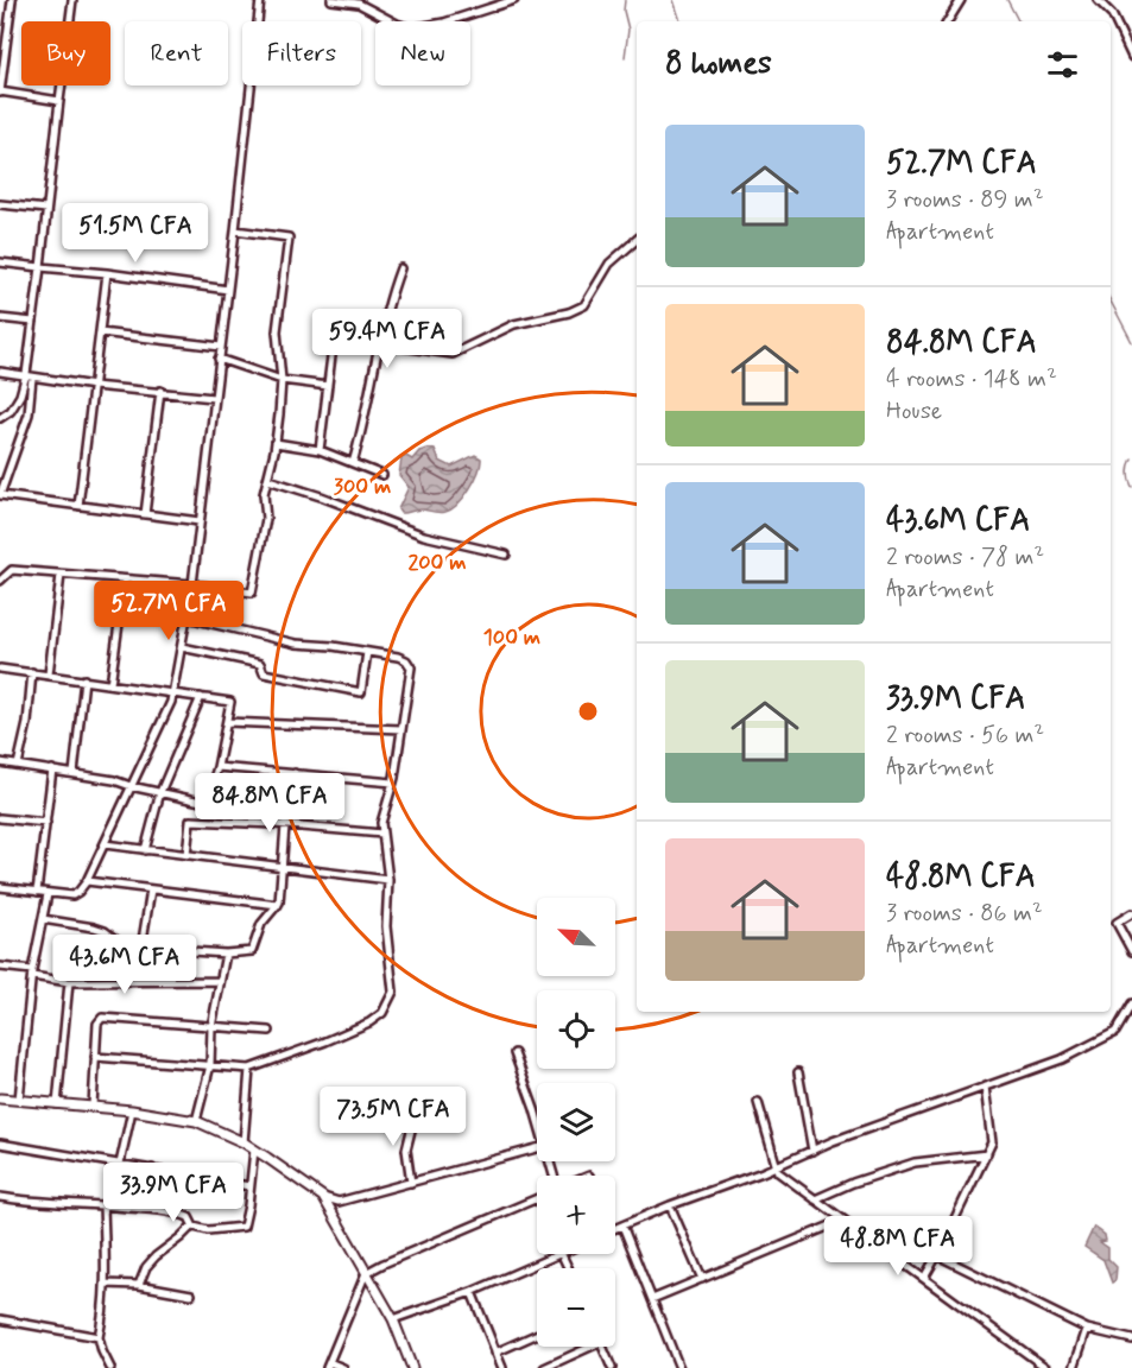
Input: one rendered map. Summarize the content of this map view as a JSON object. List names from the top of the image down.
{
  "north": "top left",
  "page": {
    "chip": [
      "Buy",
      "Rent",
      "Filters",
      "New"
    ],
    "heading": "8 homes",
    "list": [
      {
        "name": "52.7M CFA",
        "note": "3 rooms · 89 m² · Apartment"
      },
      {
        "name": "84.8M CFA",
        "note": "4 rooms · 148 m² · House"
      },
      {
        "name": "43.6M CFA",
        "note": "2 rooms · 78 m² · Apartment"
      },
      {
        "name": "33.9M CFA",
        "note": "2 rooms · 56 m² · Apartment"
      },
      {
        "name": "48.8M CFA",
        "note": "3 rooms · 86 m² · Apartment"
      }
    ],
    "price": [
      "51.5M CFA",
      "59.4M CFA",
      "52.7M CFA",
      "84.8M CFA",
      "43.6M CFA",
      "73.5M CFA",
      "33.9M CFA",
      "48.8M CFA"
    ],
    "map_buttons": ["+", "−"]
  },
  "rings": ["300 m", "200 m", "100 m"]
}
